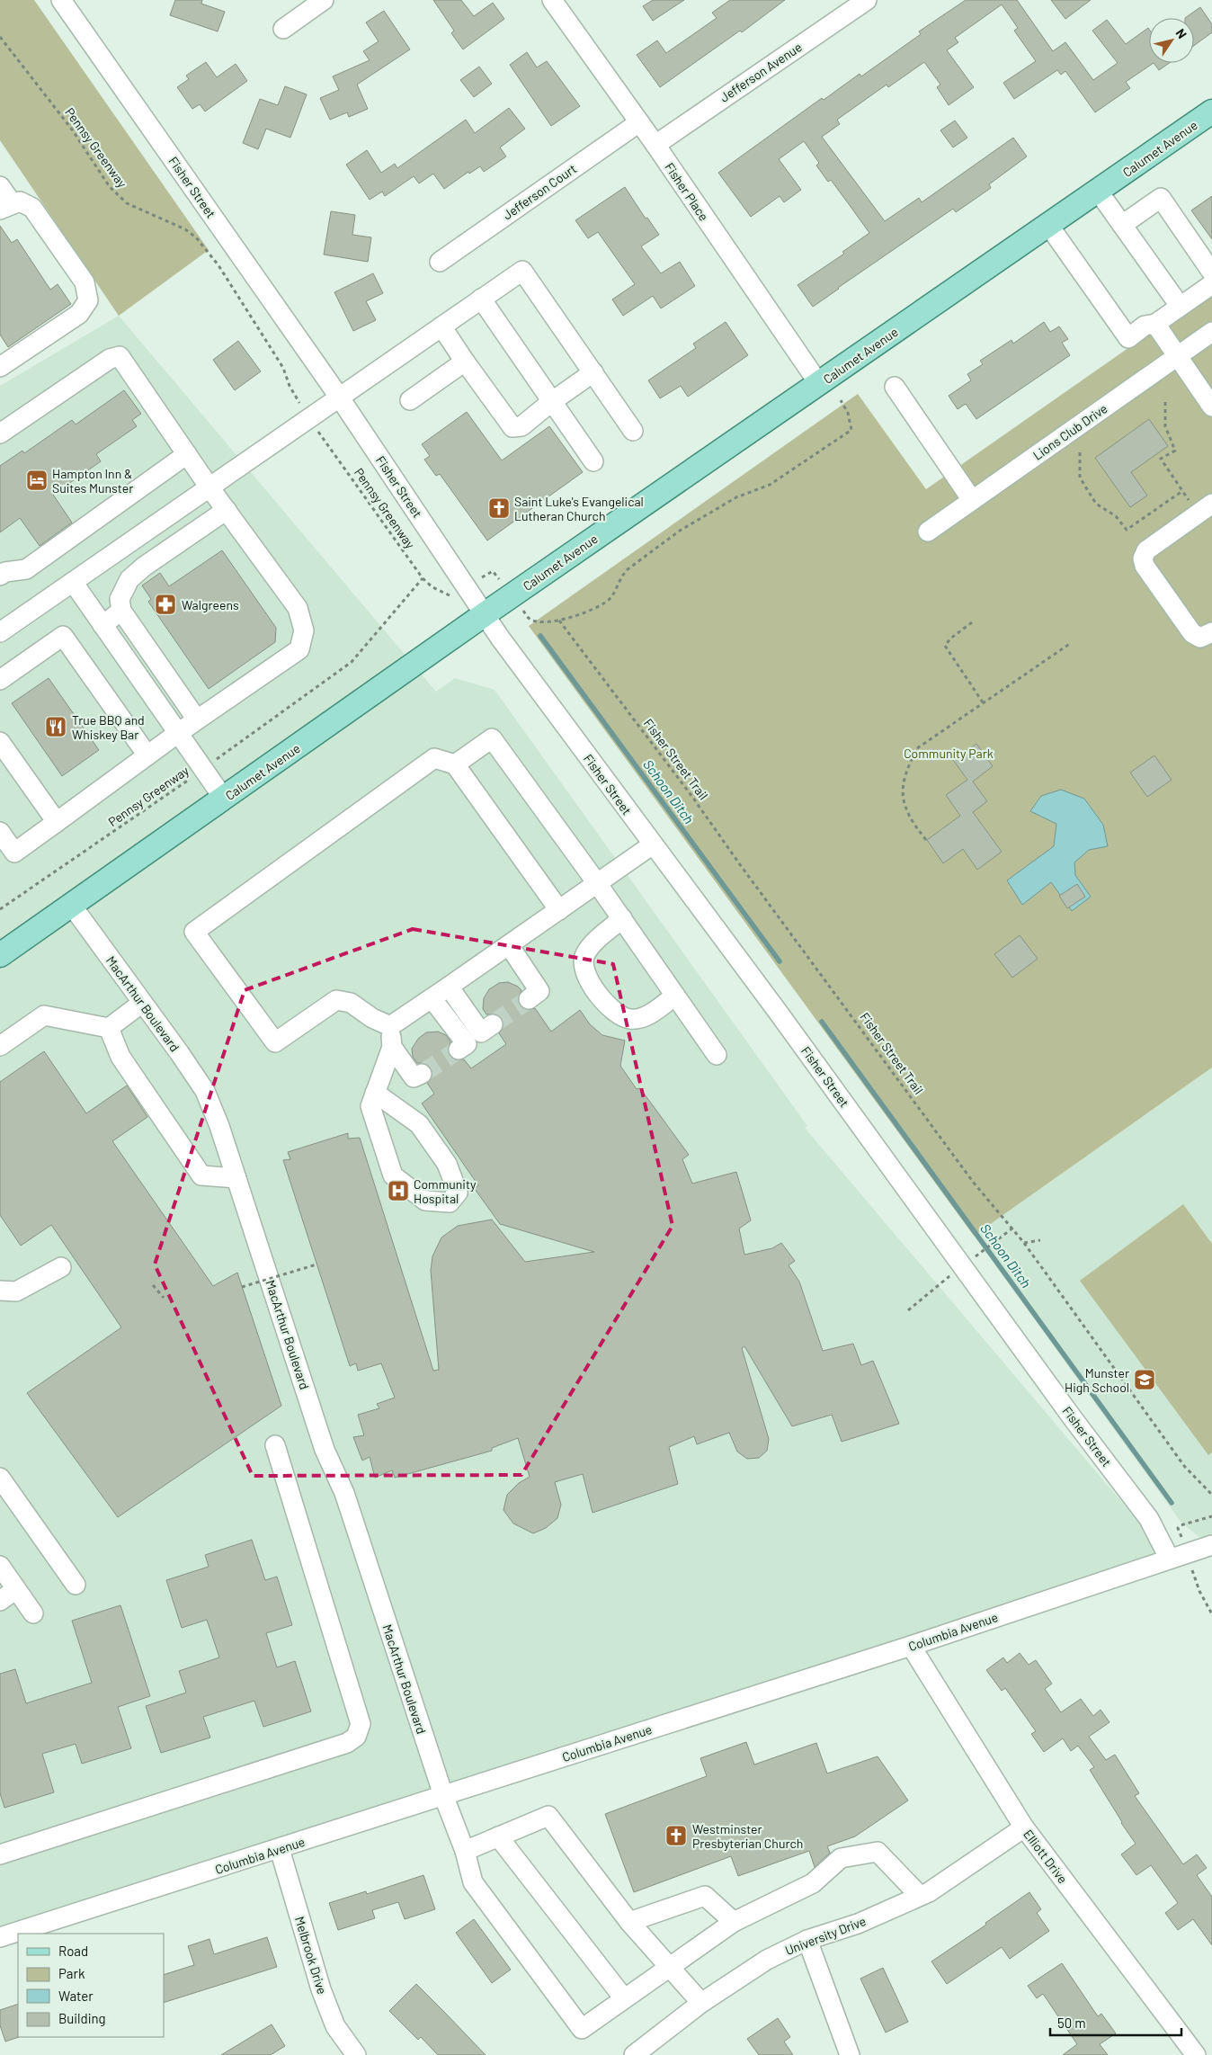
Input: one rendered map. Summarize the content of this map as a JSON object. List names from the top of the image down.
{
  "streets": {
    "main road": ["Calumet Avenue"],
    "street": [
      "Jefferson Avenue",
      "Fisher Street",
      "Jefferson Court",
      "Fisher Place",
      "Lions Club Drive",
      "MacArthur Boulevard",
      "Columbia Avenue",
      "Elliott Drive",
      "University Drive",
      "Melbrook Drive"
    ],
    "path": ["Pennsy Greenway", "Fisher Street Trail"]
  },
  "crossings": [
    ["Jefferson Avenue", "Fisher Place"],
    ["Calumet Avenue", "Fisher Street"],
    ["Calumet Avenue", "Fisher Place"],
    ["Calumet Avenue", "MacArthur Boulevard"],
    ["Fisher Street", "Columbia Avenue"],
    ["Jefferson Court", "Fisher Place"],
    ["MacArthur Boulevard", "Columbia Avenue"],
    ["Columbia Avenue", "Elliott Drive"],
    ["Columbia Avenue", "Melbrook Drive"],
    ["Elliott Drive", "University Drive"]
  ],
  "water": ["Schoon Ditch"],
  "parks": ["Community Park"],
  "places": {
    "hotel": ["Hampton Inn & Suites Munster"],
    "church": ["Saint Luke's Evangelical Lutheran Church", "Westminster Presbyterian Church"],
    "pharmacy": ["Walgreens"],
    "restaurant": ["True BBQ and Whiskey Bar"],
    "hospital": ["Community Hospital"],
    "school or university": ["Munster High School"]
  },
  "legend": [
    "Road",
    "Park",
    "Water",
    "Building"
  ],
  "scale_bar": "50 m",
  "north": "top right"
}
